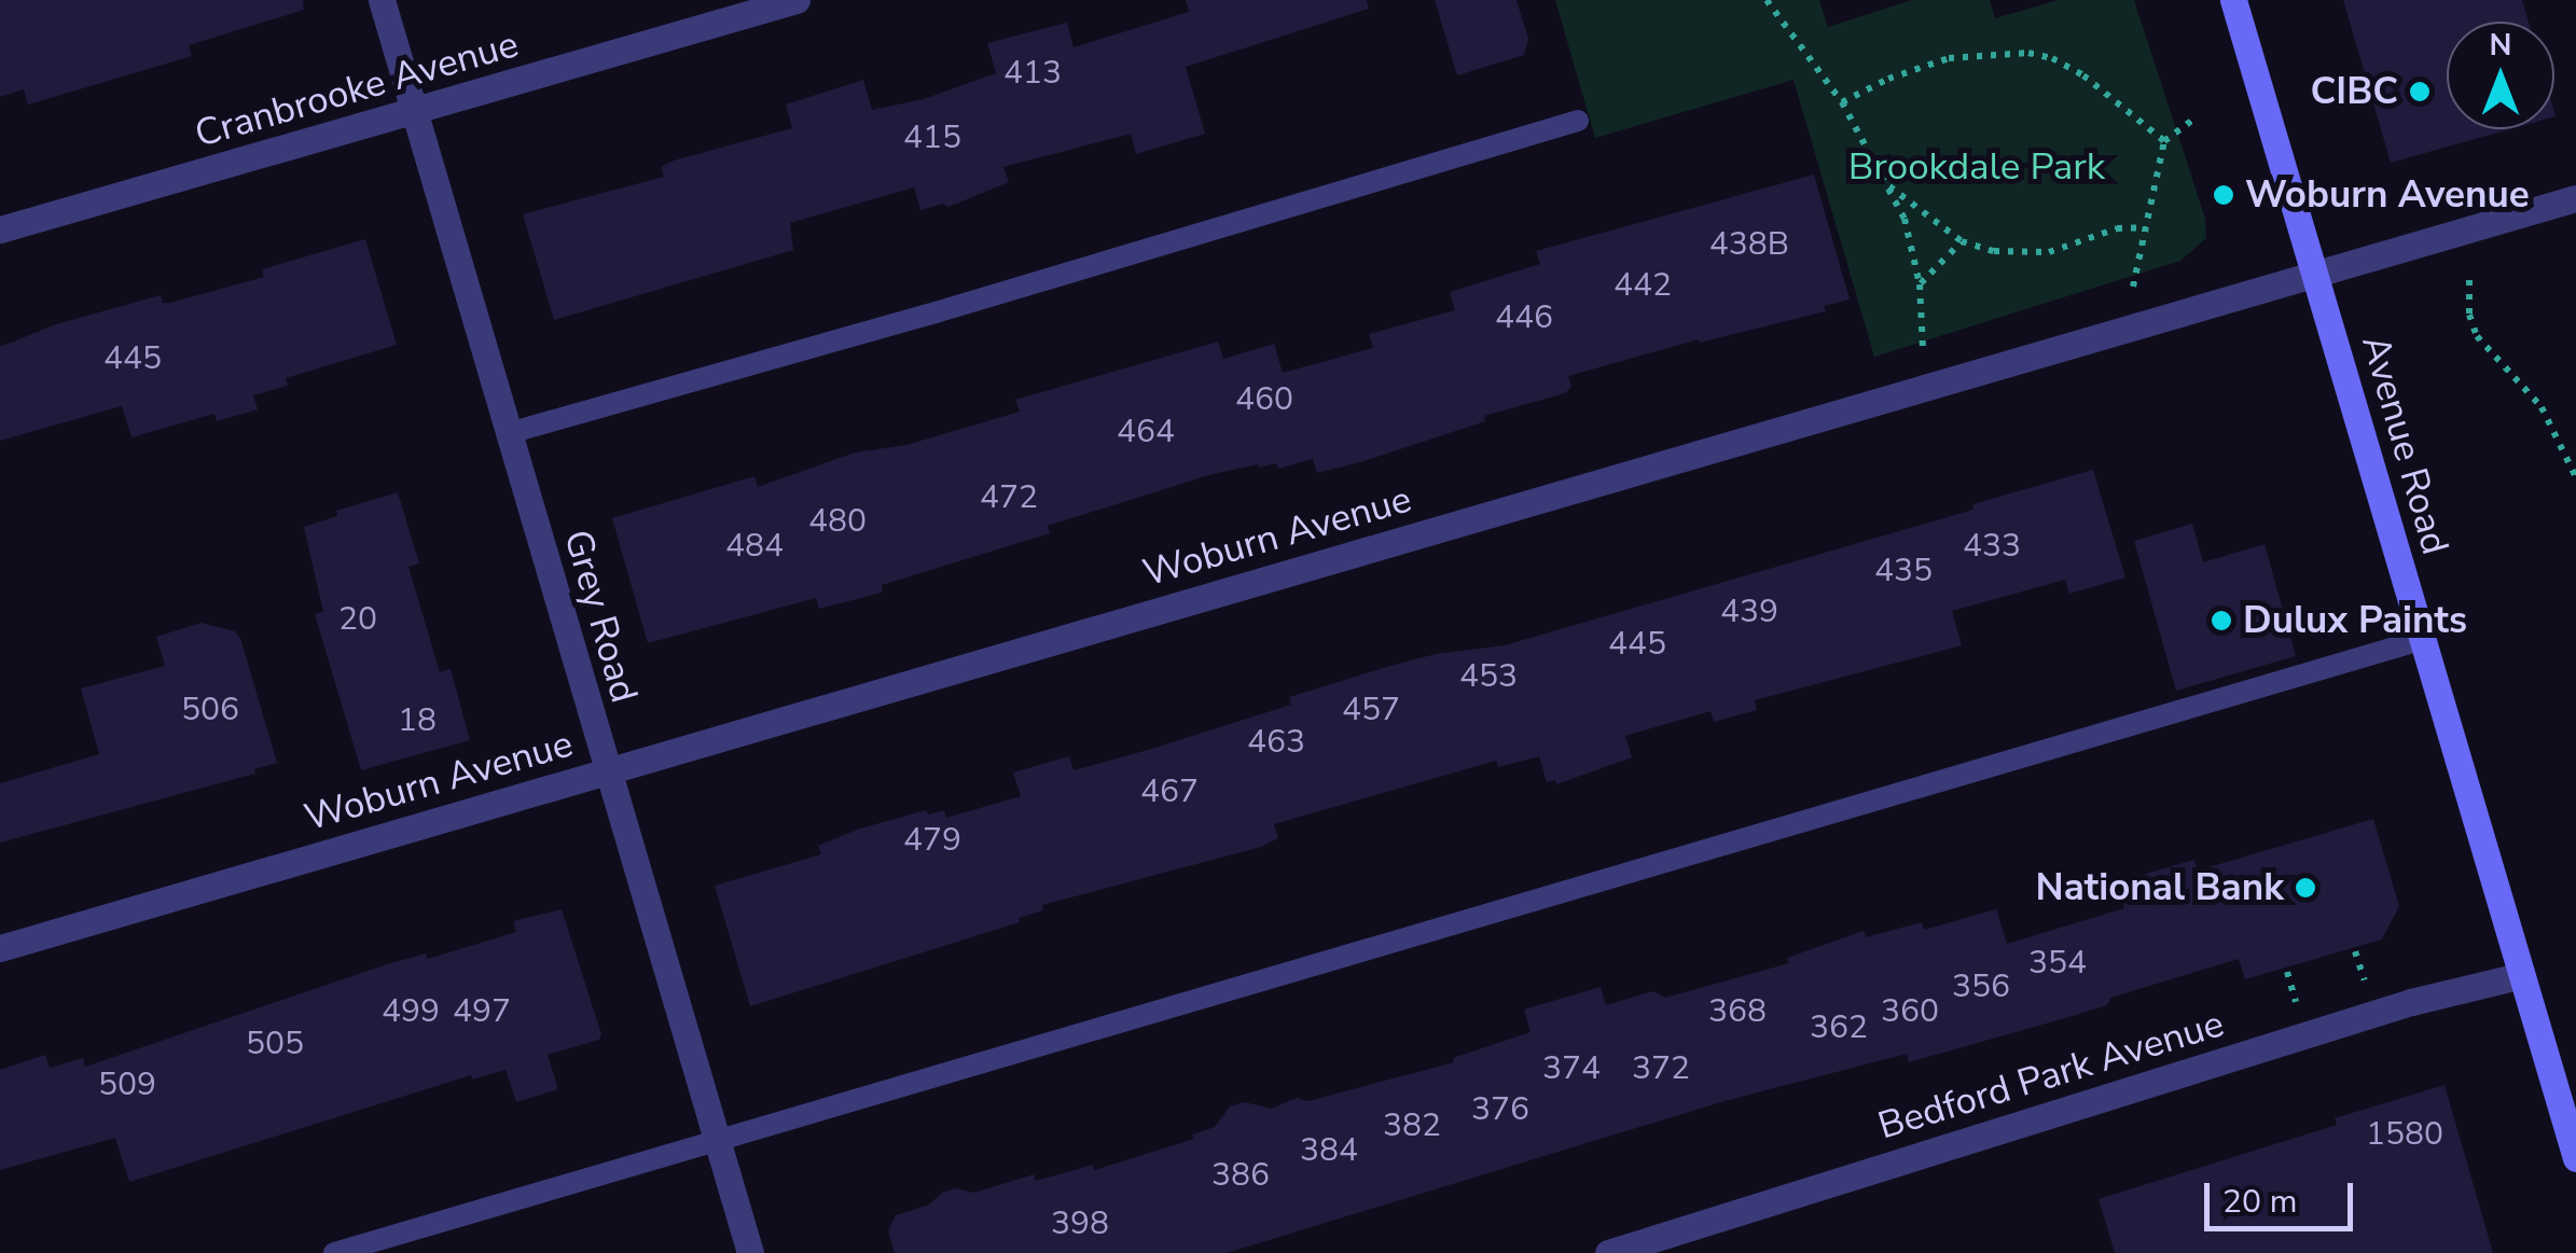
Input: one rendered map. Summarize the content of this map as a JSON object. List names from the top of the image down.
{
  "streets": {
    "main road": ["Avenue Road"],
    "street": [
      "Cranbrooke Avenue",
      "Woburn Avenue",
      "Grey Road",
      "Bedford Park Avenue"
    ]
  },
  "crossings": [
    ["Cranbrooke Avenue", "Grey Road"],
    ["Avenue Road", "Woburn Avenue"],
    ["Avenue Road", "Bedford Park Avenue"],
    ["Woburn Avenue", "Grey Road"]
  ],
  "parks": ["Brookdale Park"],
  "places": [
    "CIBC",
    "Woburn Avenue",
    "Dulux Paints",
    "National Bank"
  ],
  "house_numbers": [
    "413",
    "415",
    "438B",
    "442",
    "446",
    "445",
    "460",
    "464",
    "472",
    "480",
    "484",
    "433",
    "435",
    "439",
    "20",
    "445",
    "453",
    "506",
    "457",
    "18",
    "463",
    "467",
    "479",
    "354",
    "356",
    "499",
    "497",
    "368",
    "360",
    "362",
    "505",
    "374",
    "372",
    "509",
    "376",
    "382",
    "1580",
    "384",
    "386",
    "398"
  ],
  "scale_bar": "20 m",
  "north": "top"
}
